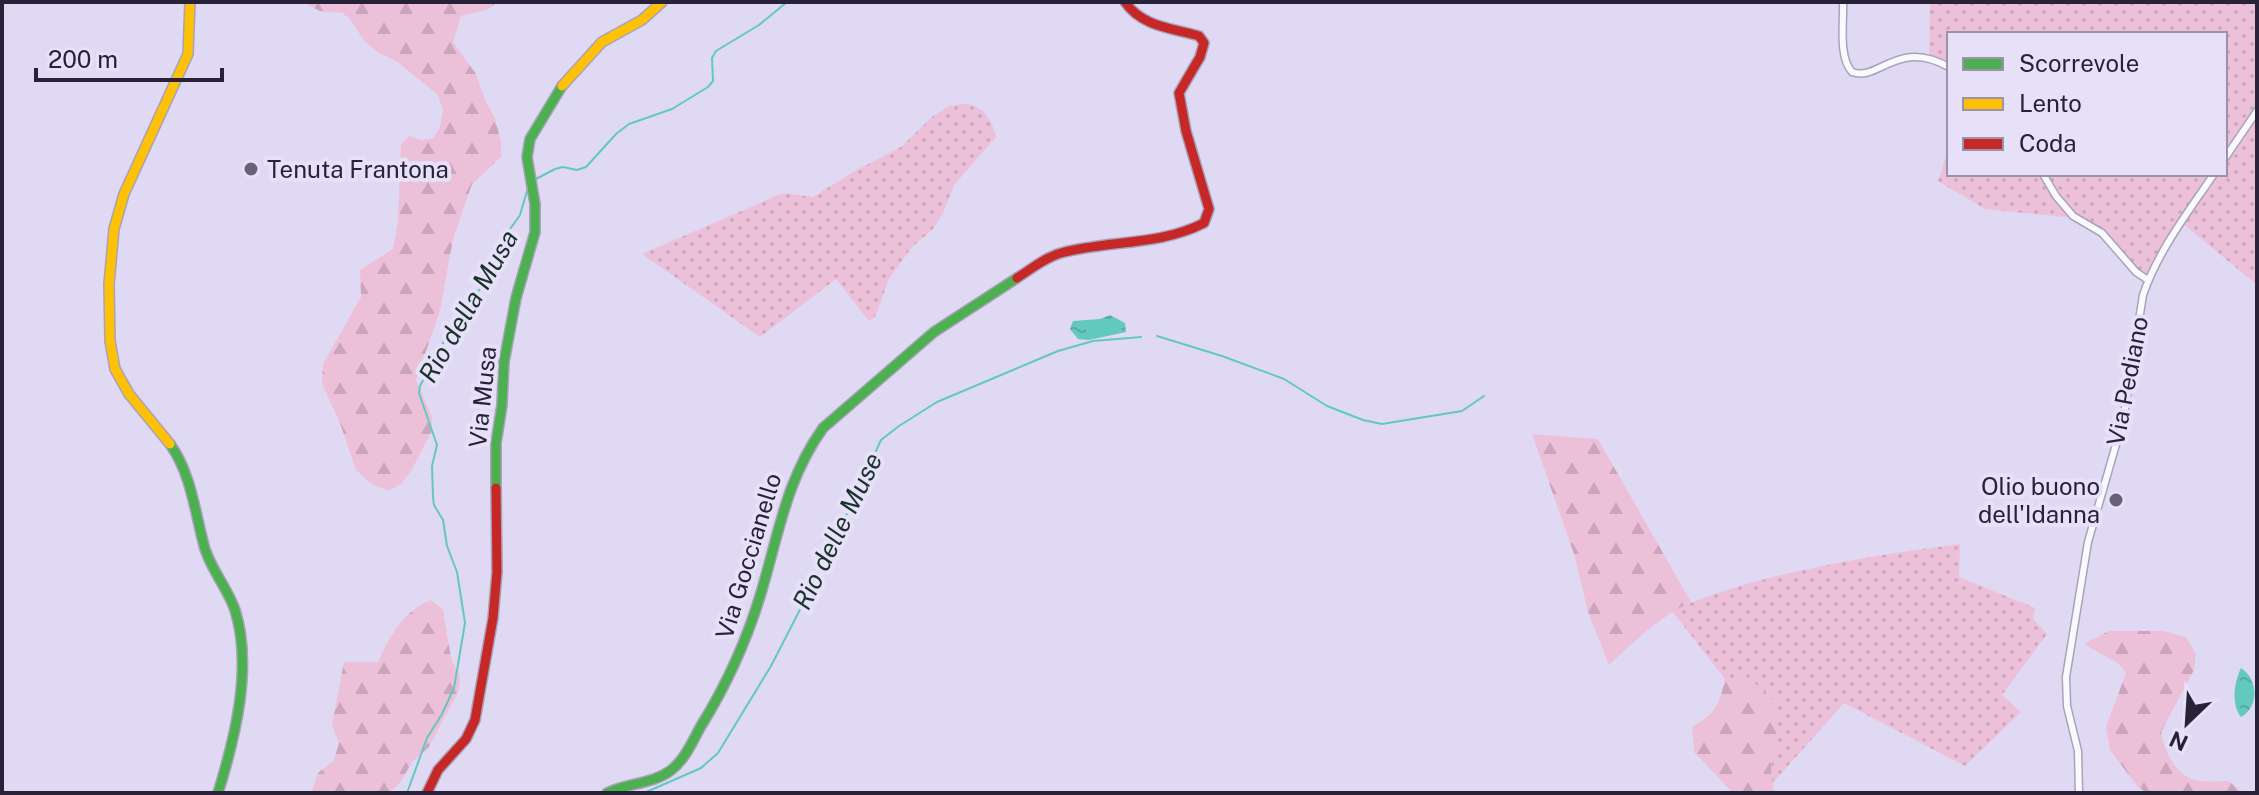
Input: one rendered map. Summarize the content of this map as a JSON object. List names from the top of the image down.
{
  "streets": {
    "street": ["Via Pediano", "Via Musa", "Via Goccianello"]
  },
  "water": ["Rio della Musa", "Rio delle Muse"],
  "places": ["Tenuta Frantona", "Olio buono dell'Idanna"],
  "legend": ["Scorrevole", "Lento", "Coda"],
  "scale_bar": "200 m",
  "north": "bottom left"
}
